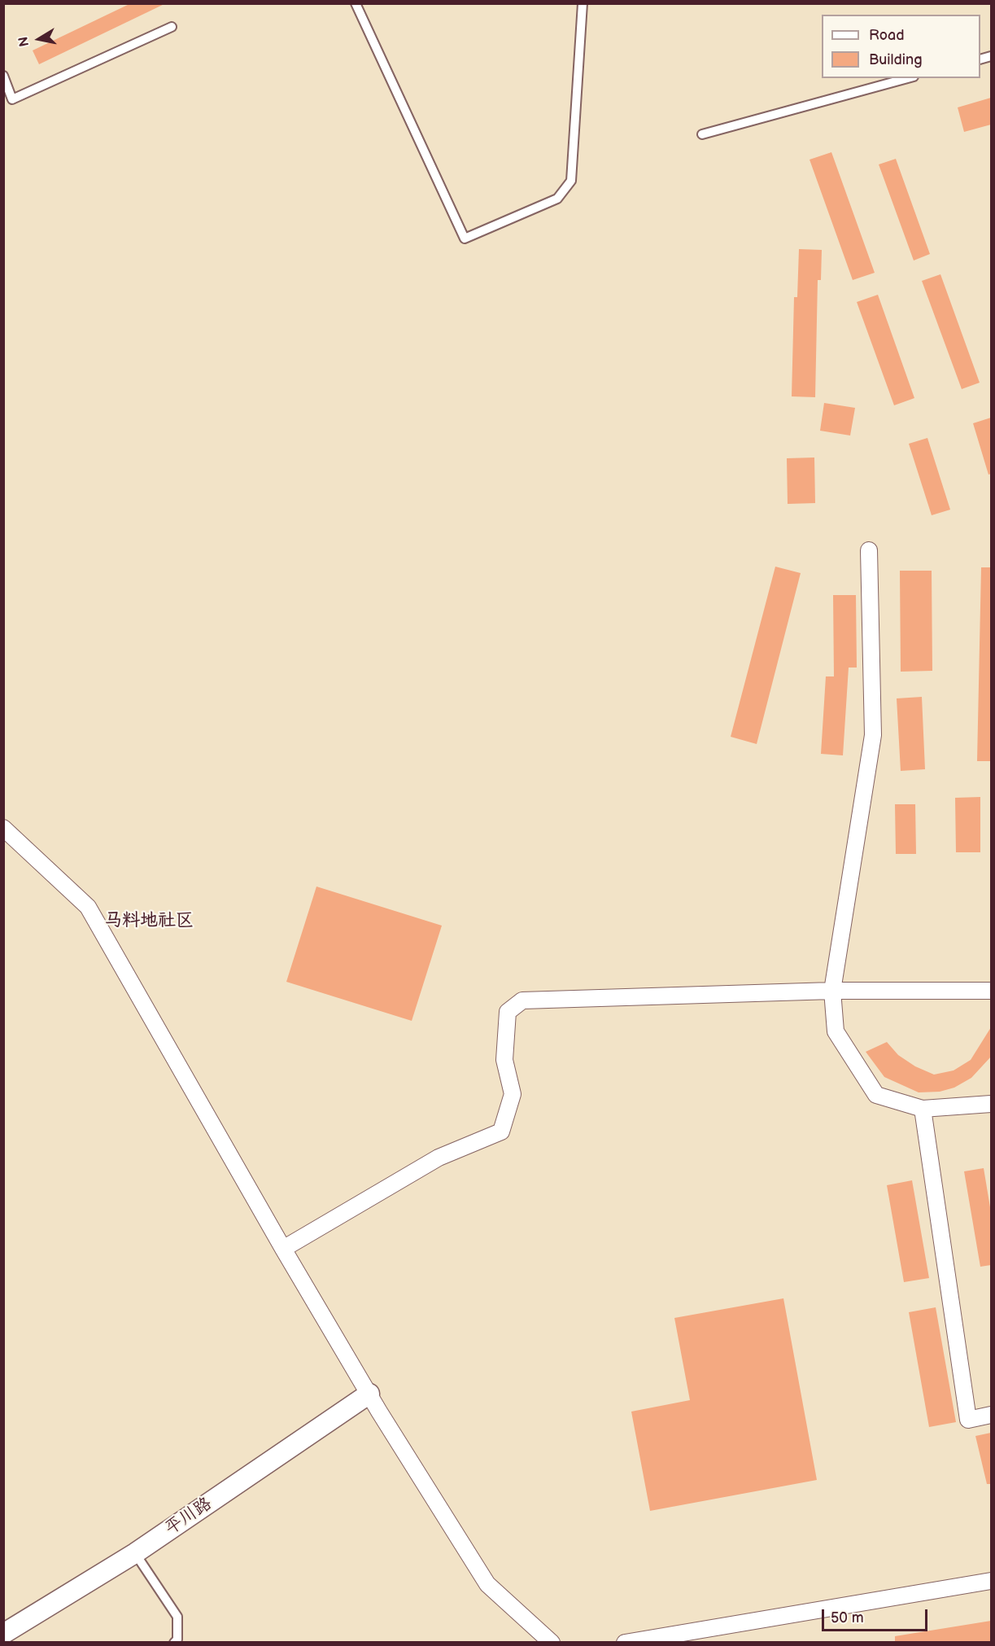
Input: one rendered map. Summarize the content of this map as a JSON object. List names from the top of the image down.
{
  "streets": {
    "street": ["平川路"]
  },
  "districts": ["马料地社区"],
  "legend": ["Road", "Building"],
  "scale_bar": "50 m",
  "north": "left"
}
